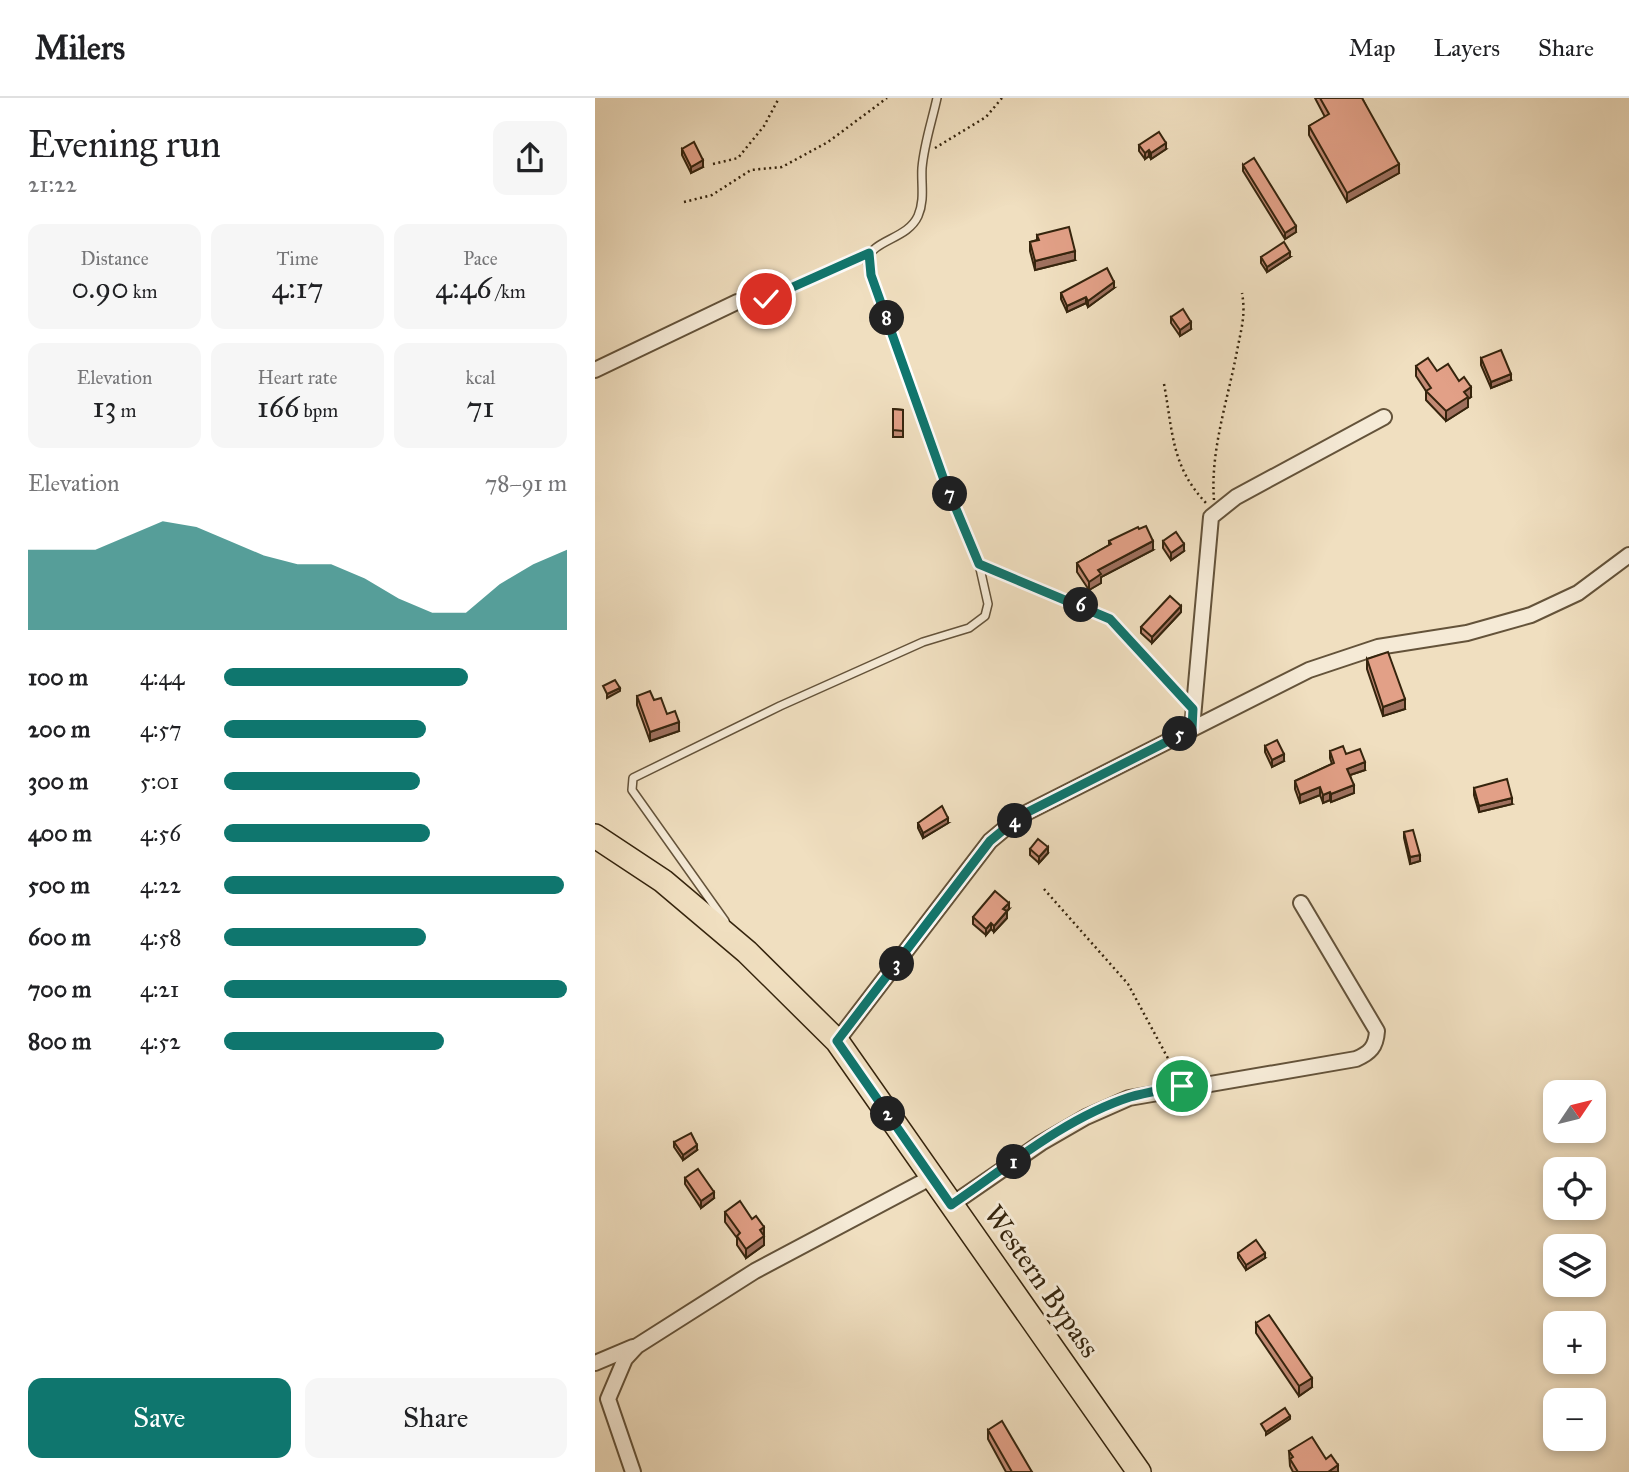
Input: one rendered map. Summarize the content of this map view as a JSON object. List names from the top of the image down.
{
  "streets": {
    "main road": ["Western Bypass"]
  },
  "north": "top right",
  "page": {
    "header": "Milers",
    "nav": ["Map", "Layers", "Share"],
    "heading": ["Evening run", "21:22"],
    "stats": [
      ["Distance", "0.90 km"],
      ["Time", "4:17"],
      ["Pace", "4:46 /km"],
      ["Elevation", "13 m"],
      ["Heart rate", "166 bpm"],
      ["kcal", "71"]
    ],
    "pins": [
      "8",
      "7",
      "6",
      "5",
      "4",
      "3",
      "2",
      "1"
    ],
    "chart": ["Elevation", "78–91 m"],
    "list": [
      {
        "name": "100 m",
        "note": "4:44"
      },
      {
        "name": "200 m",
        "note": "4:57"
      },
      {
        "name": "300 m",
        "note": "5:01"
      },
      {
        "name": "400 m",
        "note": "4:56"
      },
      {
        "name": "500 m",
        "note": "4:22"
      },
      {
        "name": "600 m",
        "note": "4:58"
      },
      {
        "name": "700 m",
        "note": "4:21"
      },
      {
        "name": "800 m",
        "note": "4:52"
      }
    ],
    "map_buttons": ["+", "−"],
    "buttons": ["Save", "Share"]
  }
}
